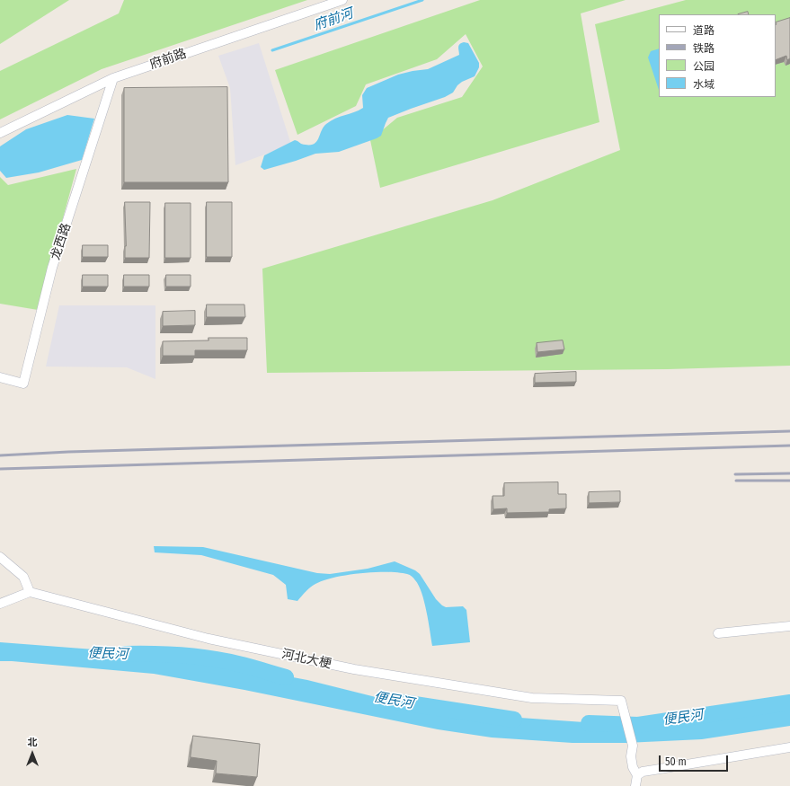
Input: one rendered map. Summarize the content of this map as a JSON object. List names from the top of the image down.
{
  "streets": {
    "street": ["府前路", "龙西路", "河北大梗"]
  },
  "crossings": [
    ["府前路", "龙西路"]
  ],
  "water": ["府前河", "便民河"],
  "legend": [
    "道路",
    "铁路",
    "公园",
    "水域"
  ],
  "scale_bar": "50 m",
  "north": "top"
}
